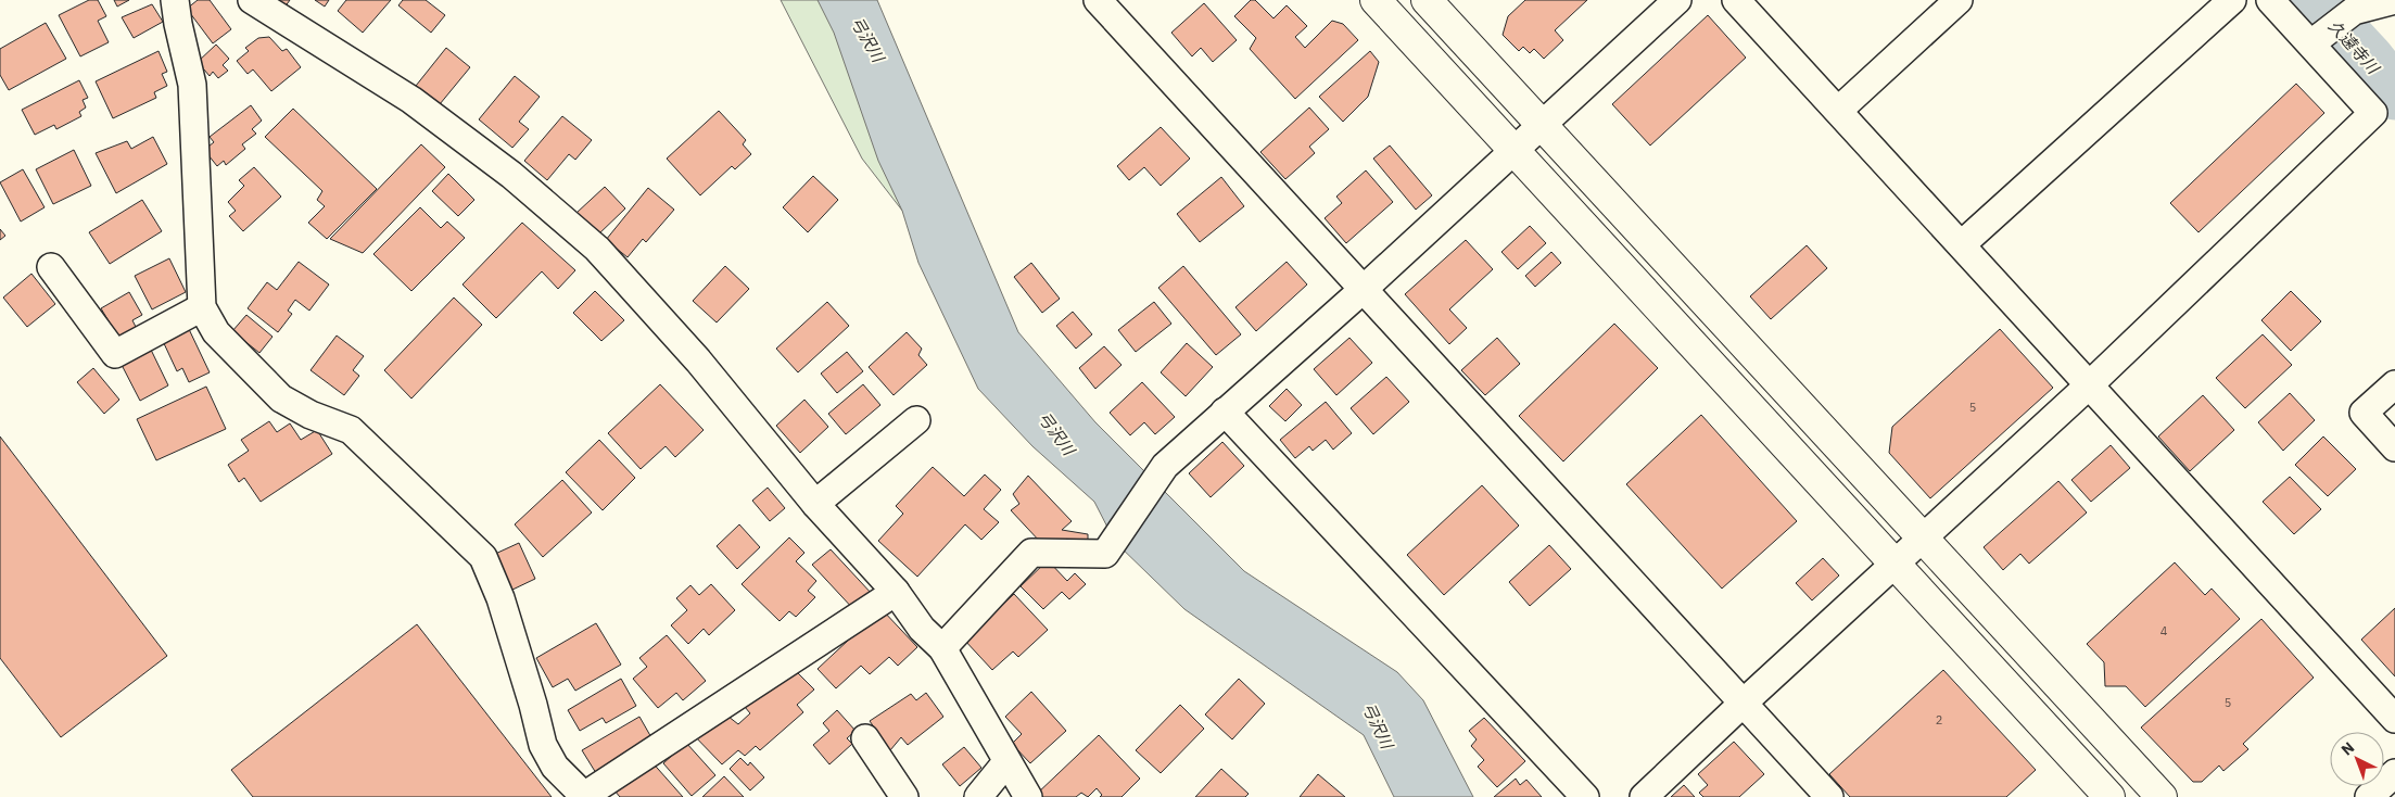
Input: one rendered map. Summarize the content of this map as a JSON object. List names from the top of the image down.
{
  "water": ["弓沢川", "久遠寺川"],
  "house_numbers": [
    "5",
    "4",
    "5",
    "2"
  ],
  "north": "top left"
}
